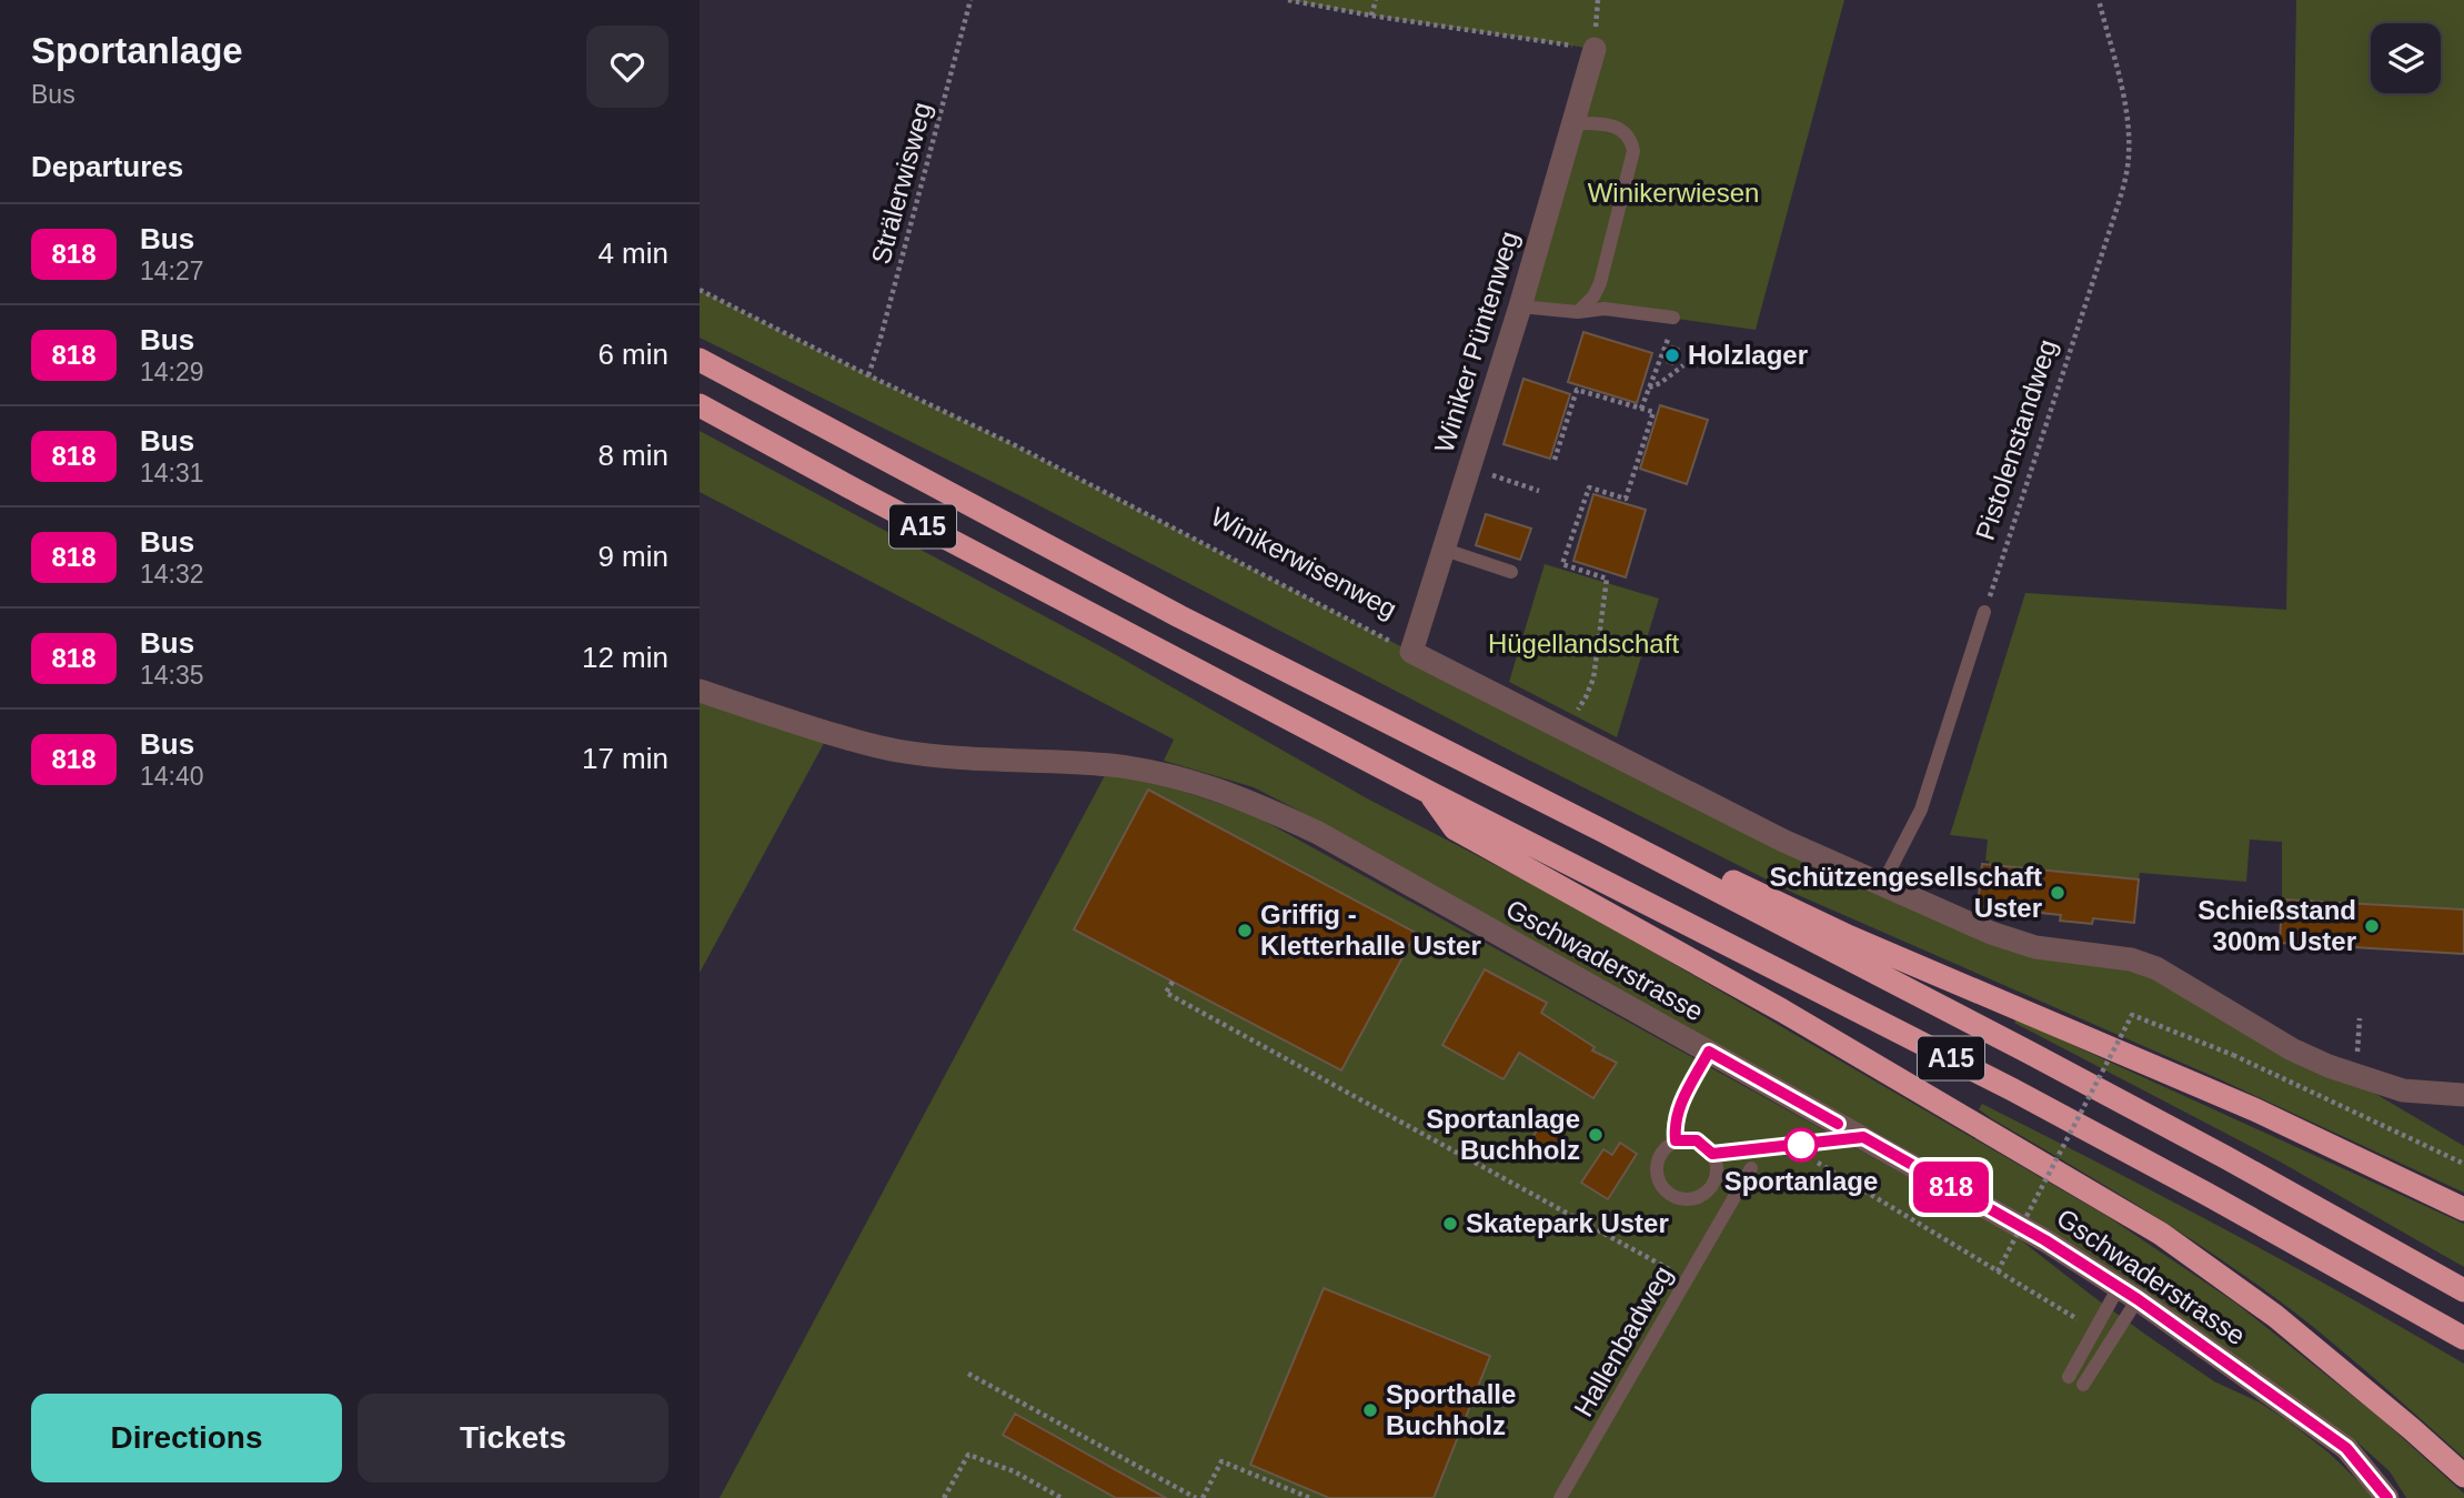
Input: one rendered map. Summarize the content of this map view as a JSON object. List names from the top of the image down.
{
  "streets": {
    "highway": ["A15"],
    "street": ["Winiker Püntenweg", "Winikerwisenweg", "Gschwaderstrasse"],
    "lane": ["Hallenbadweg"],
    "path": ["Strälerwisweg", "Pistolenstandweg"]
  },
  "crossings": [
    ["Strälerwisweg", "Winikerwisenweg"],
    ["Winiker Püntenweg", "Winikerwisenweg"]
  ],
  "parks": ["Winikerwiesen", "Hügellandschaft"],
  "places": [
    "Holzlager",
    "Schützengesellschaft Uster",
    "Schießstand 300m Uster",
    "Griffig - Kletterhalle Uster",
    "Sportanlage Buchholz",
    "Sportanlage",
    "Skatepark Uster",
    "Sporthalle Buchholz"
  ],
  "lines": ["bus line 818"],
  "page": {
    "heading": [
      ["Sportanlage", "Bus"],
      "Departures"
    ],
    "on_map": "818",
    "list": [
      {
        "mark": "818",
        "name": "Bus",
        "note": "14:27",
        "value": "4 min"
      },
      {
        "mark": "818",
        "name": "Bus",
        "note": "14:29",
        "value": "6 min"
      },
      {
        "mark": "818",
        "name": "Bus",
        "note": "14:31",
        "value": "8 min"
      },
      {
        "mark": "818",
        "name": "Bus",
        "note": "14:32",
        "value": "9 min"
      },
      {
        "mark": "818",
        "name": "Bus",
        "note": "14:35",
        "value": "12 min"
      },
      {
        "mark": "818",
        "name": "Bus",
        "note": "14:40",
        "value": "17 min"
      }
    ],
    "buttons": ["Directions", "Tickets"]
  }
}
